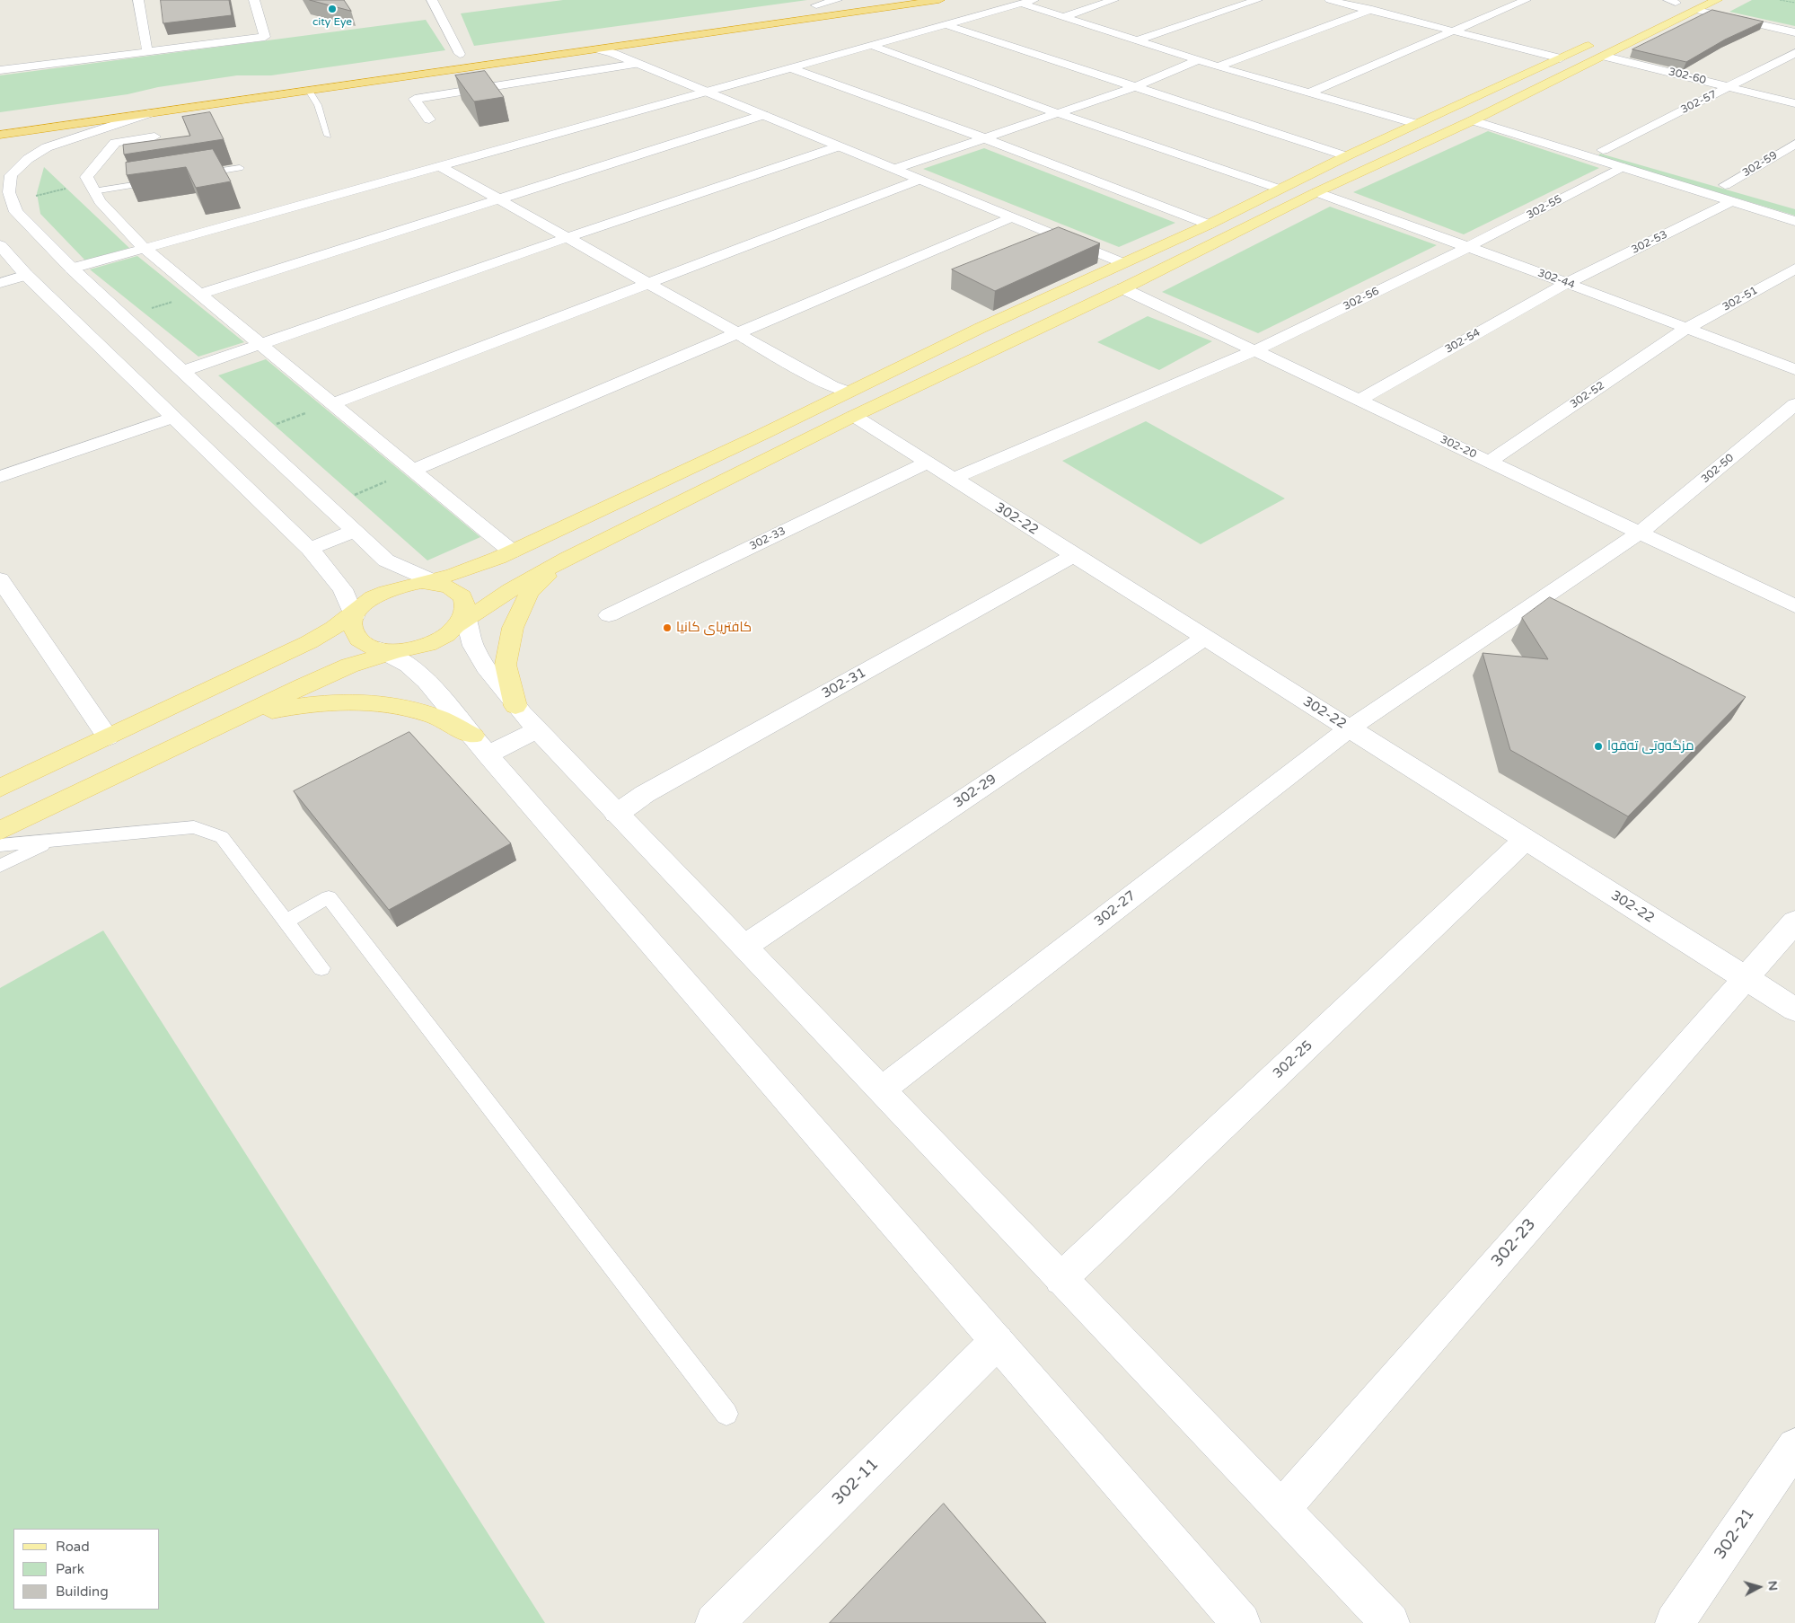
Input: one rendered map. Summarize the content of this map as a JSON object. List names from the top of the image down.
{
  "streets": {
    "street": [
      "302-60",
      "302-57",
      "302-59",
      "302-55",
      "302-53",
      "302-44",
      "302-56",
      "302-51",
      "302-54",
      "302-52",
      "302-20",
      "302-50",
      "302-22",
      "302-33",
      "302-31",
      "302-29",
      "302-27",
      "302-25",
      "302-23",
      "302-11",
      "302-21"
    ]
  },
  "crossings": [
    ["302-60", "302-57"],
    ["302-55", "302-44"],
    ["302-55", "302-56"],
    ["302-53", "302-44"],
    ["302-53", "302-54"],
    ["302-44", "302-56"],
    ["302-44", "302-51"],
    ["302-44", "302-54"],
    ["302-44", "302-52"],
    ["302-56", "302-20"],
    ["302-56", "302-22"],
    ["302-51", "302-52"],
    ["302-54", "302-20"],
    ["302-52", "302-20"],
    ["302-20", "302-50"],
    ["302-50", "302-22"],
    ["302-50", "302-27"],
    ["302-22", "302-33"],
    ["302-22", "302-31"],
    ["302-22", "302-29"],
    ["302-22", "302-27"],
    ["302-22", "302-25"],
    ["302-22", "302-23"]
  ],
  "places": ["city Eye", "کافتریای کانیا", "مزگه‌وتی ته‌قوا"],
  "legend": ["Road", "Park", "Building"],
  "north": "right"
}
